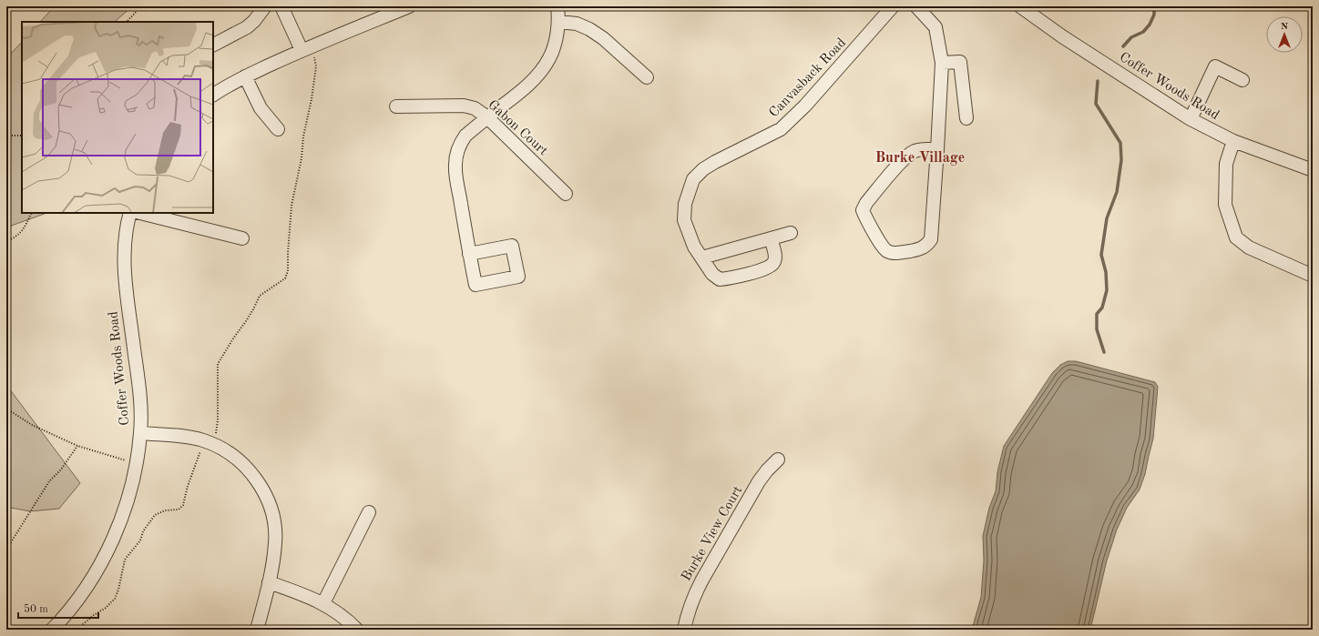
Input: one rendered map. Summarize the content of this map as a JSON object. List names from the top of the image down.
{
  "streets": {
    "street": [
      "Canvasback Road",
      "Coffer Woods Road",
      "Gabon Court",
      "Burke View Court"
    ]
  },
  "districts": ["Burke Village"],
  "scale_bar": "50 m",
  "north": "top"
}
